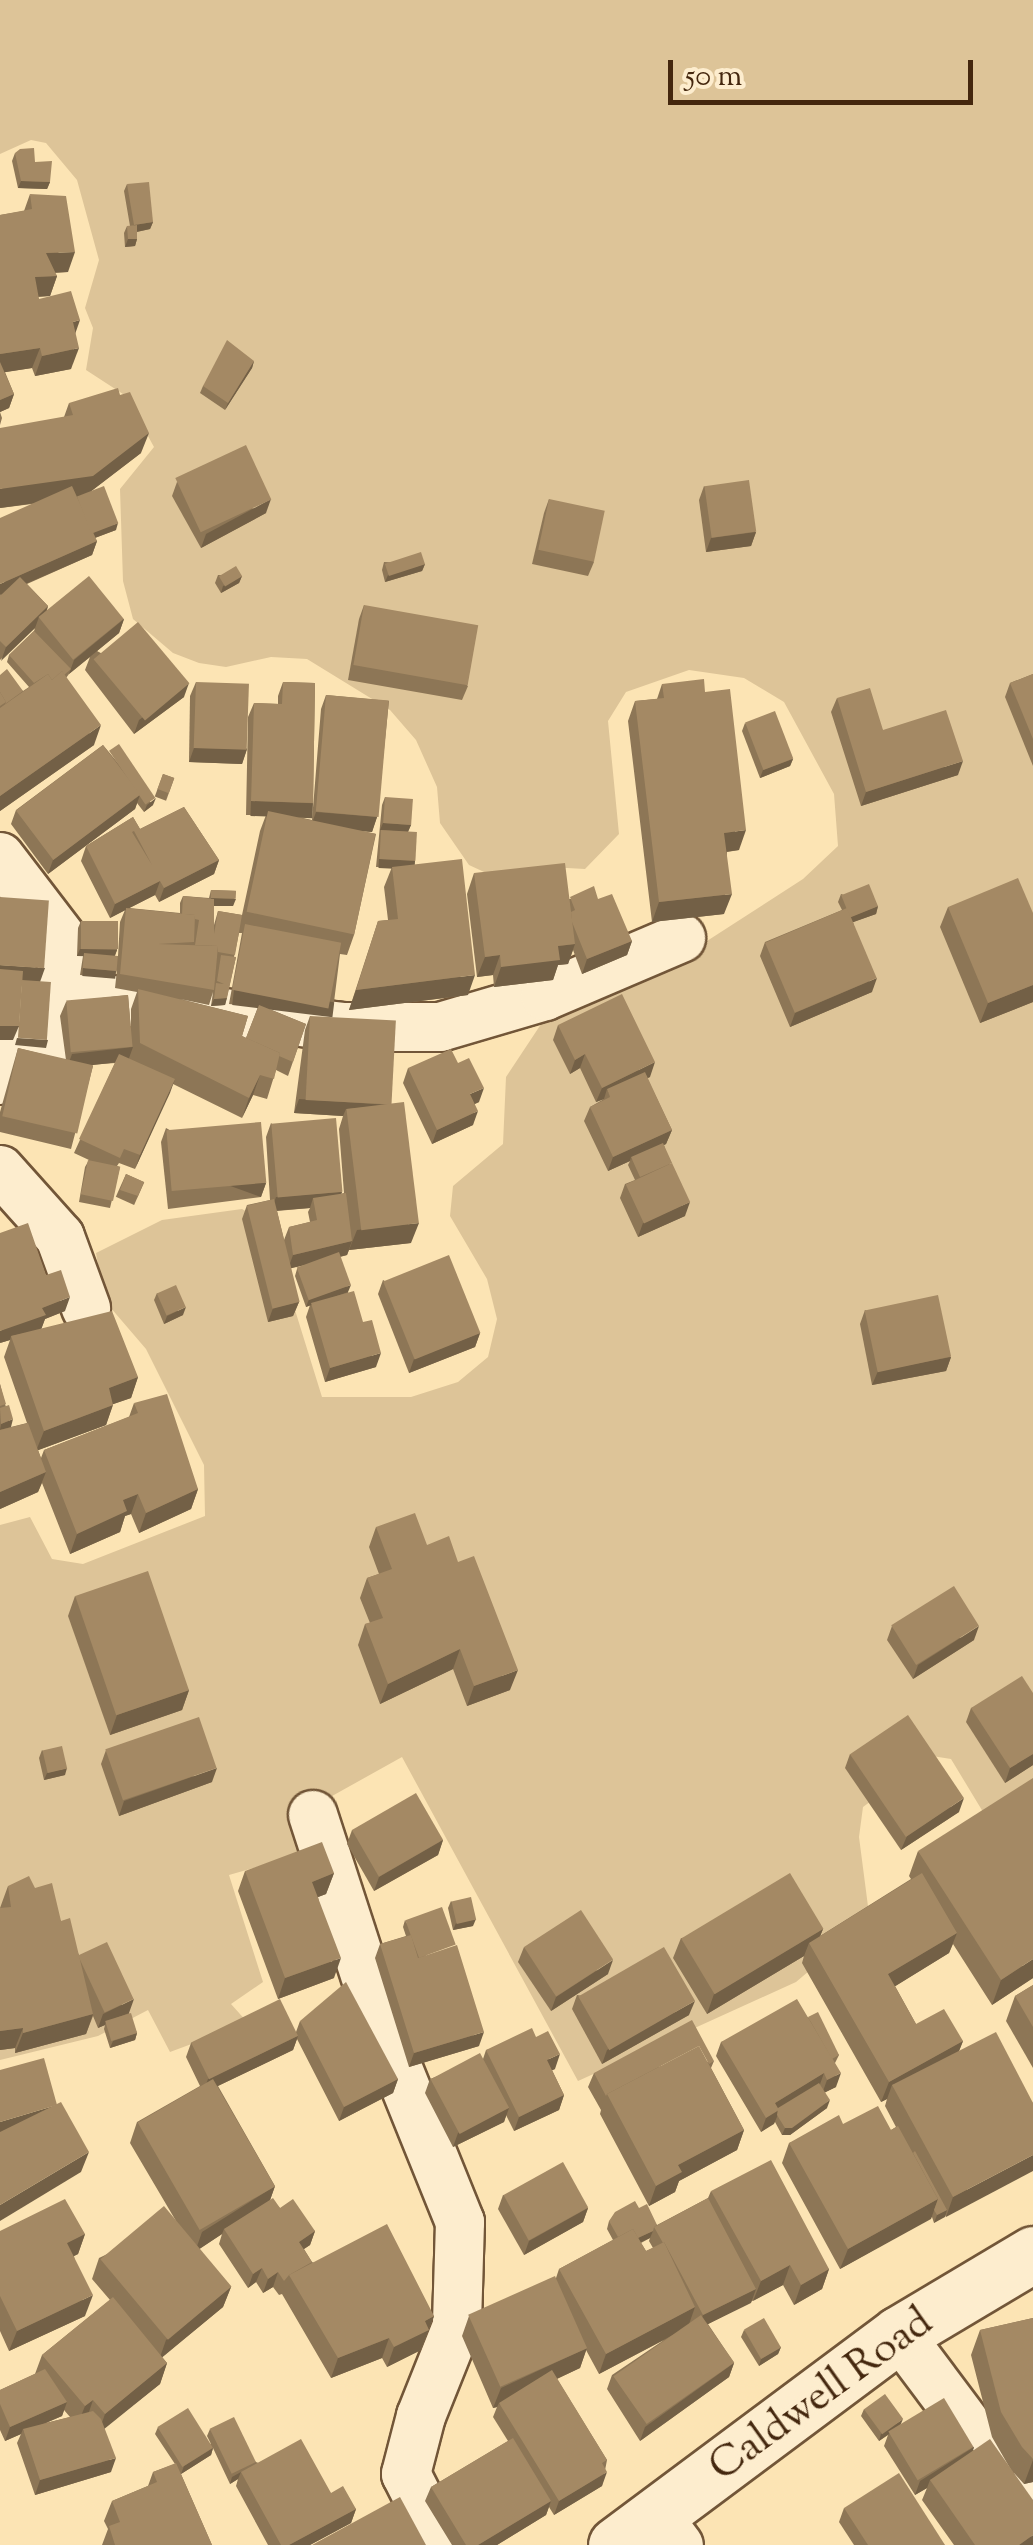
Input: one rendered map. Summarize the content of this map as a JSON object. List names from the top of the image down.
{
  "streets": {
    "main road": ["Caldwell Road"]
  },
  "scale_bar": "50 m"
}
